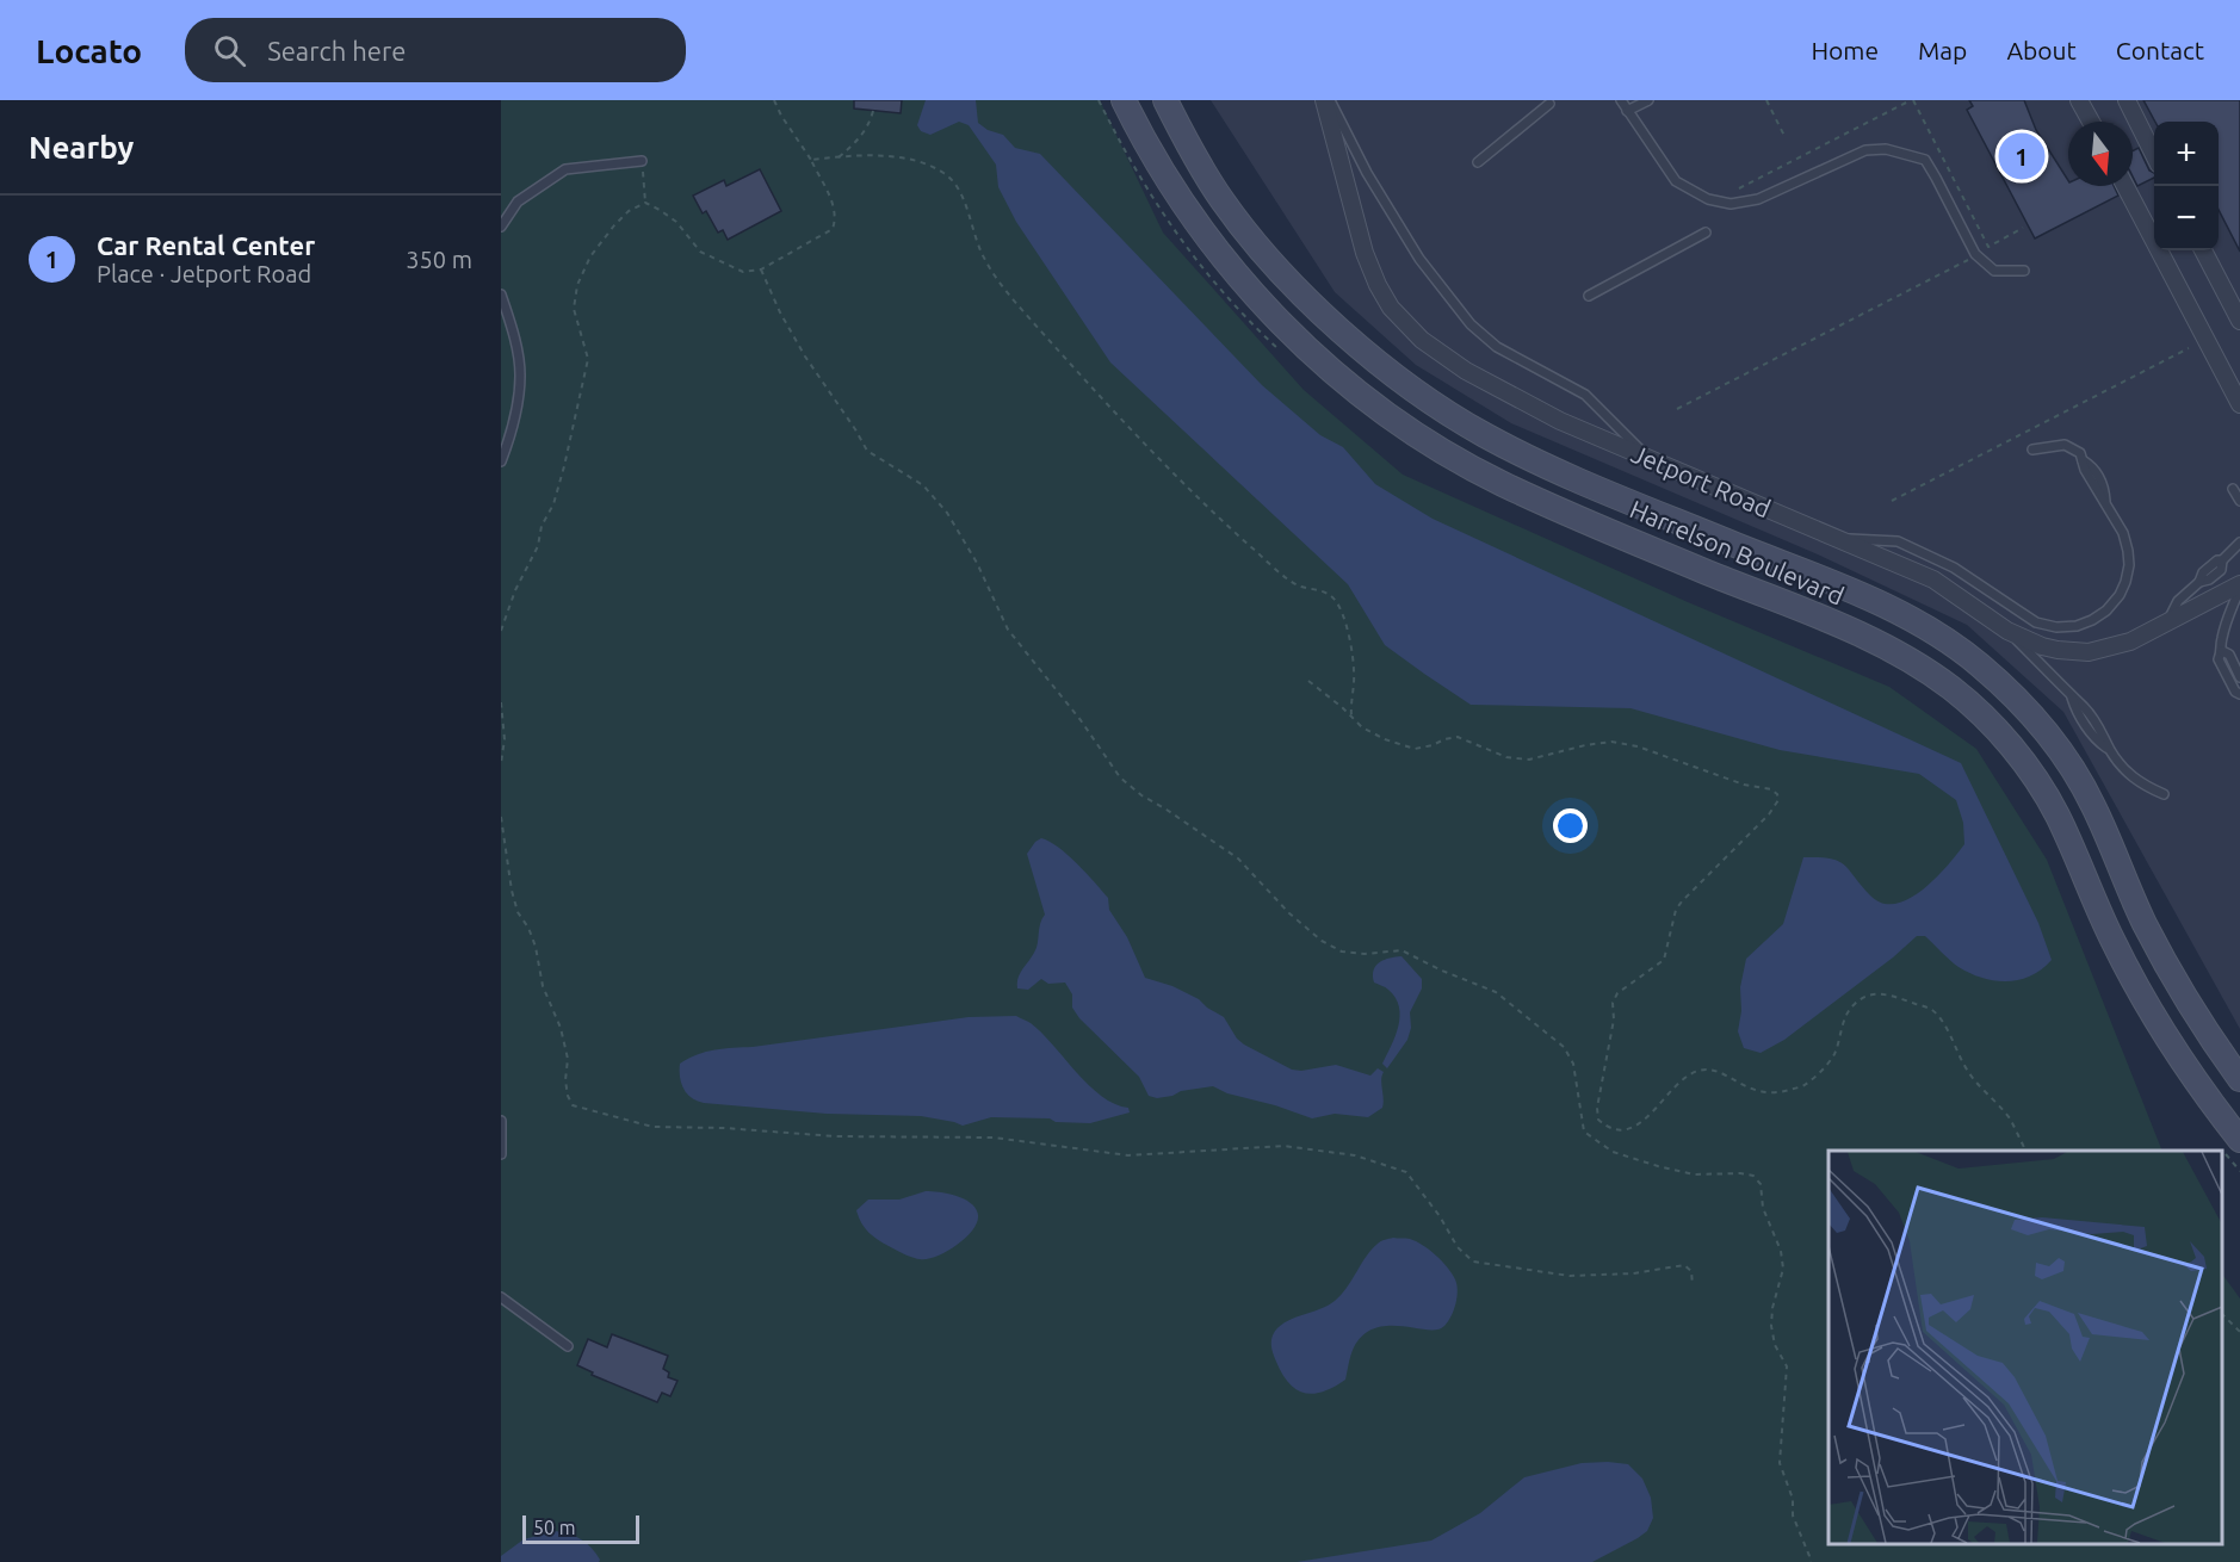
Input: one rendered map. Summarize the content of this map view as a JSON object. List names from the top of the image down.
{
  "streets": {
    "main road": ["Harrelson Boulevard"],
    "street": ["Jetport Road"]
  },
  "scale_bar": "50 m",
  "north": "bottom",
  "page": {
    "header": "Locato",
    "search": "Search here",
    "nav": [
      "Home",
      "Map",
      "About",
      "Contact"
    ],
    "heading": "Nearby",
    "map_buttons": ["+", "−"],
    "pins": "1",
    "list": [
      {
        "mark": "1",
        "name": "Car Rental Center",
        "note": "Place · Jetport Road",
        "value": "350 m"
      }
    ],
    "scale": "50 m"
  }
}
